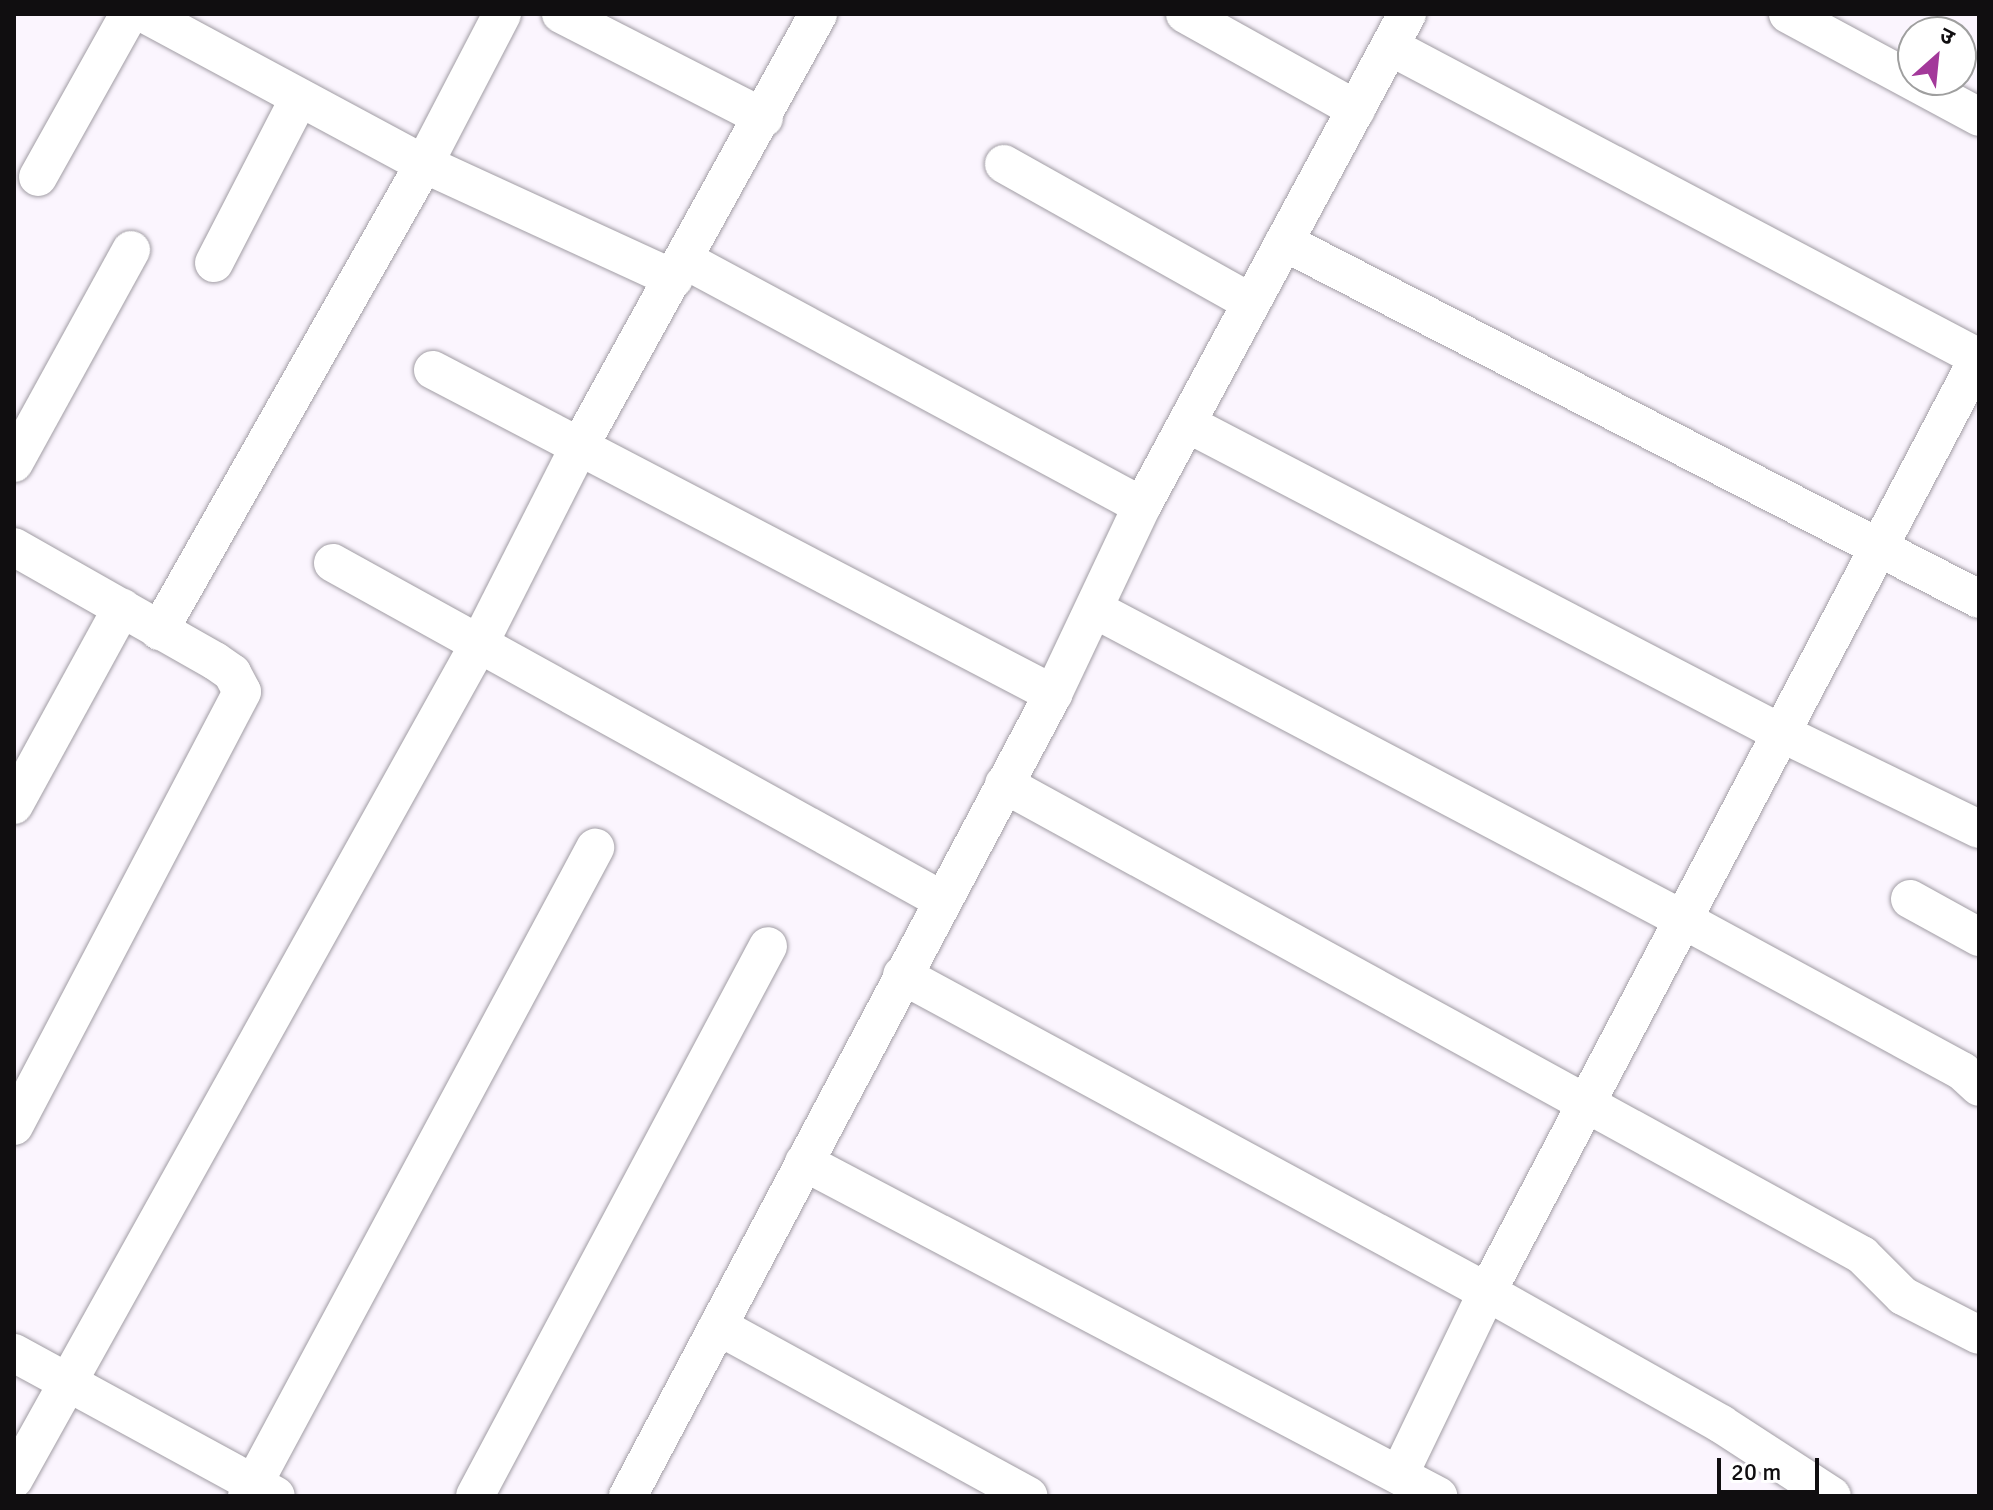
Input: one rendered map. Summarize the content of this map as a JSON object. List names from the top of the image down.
{
  "scale_bar": "20 m",
  "north": "top right"
}
